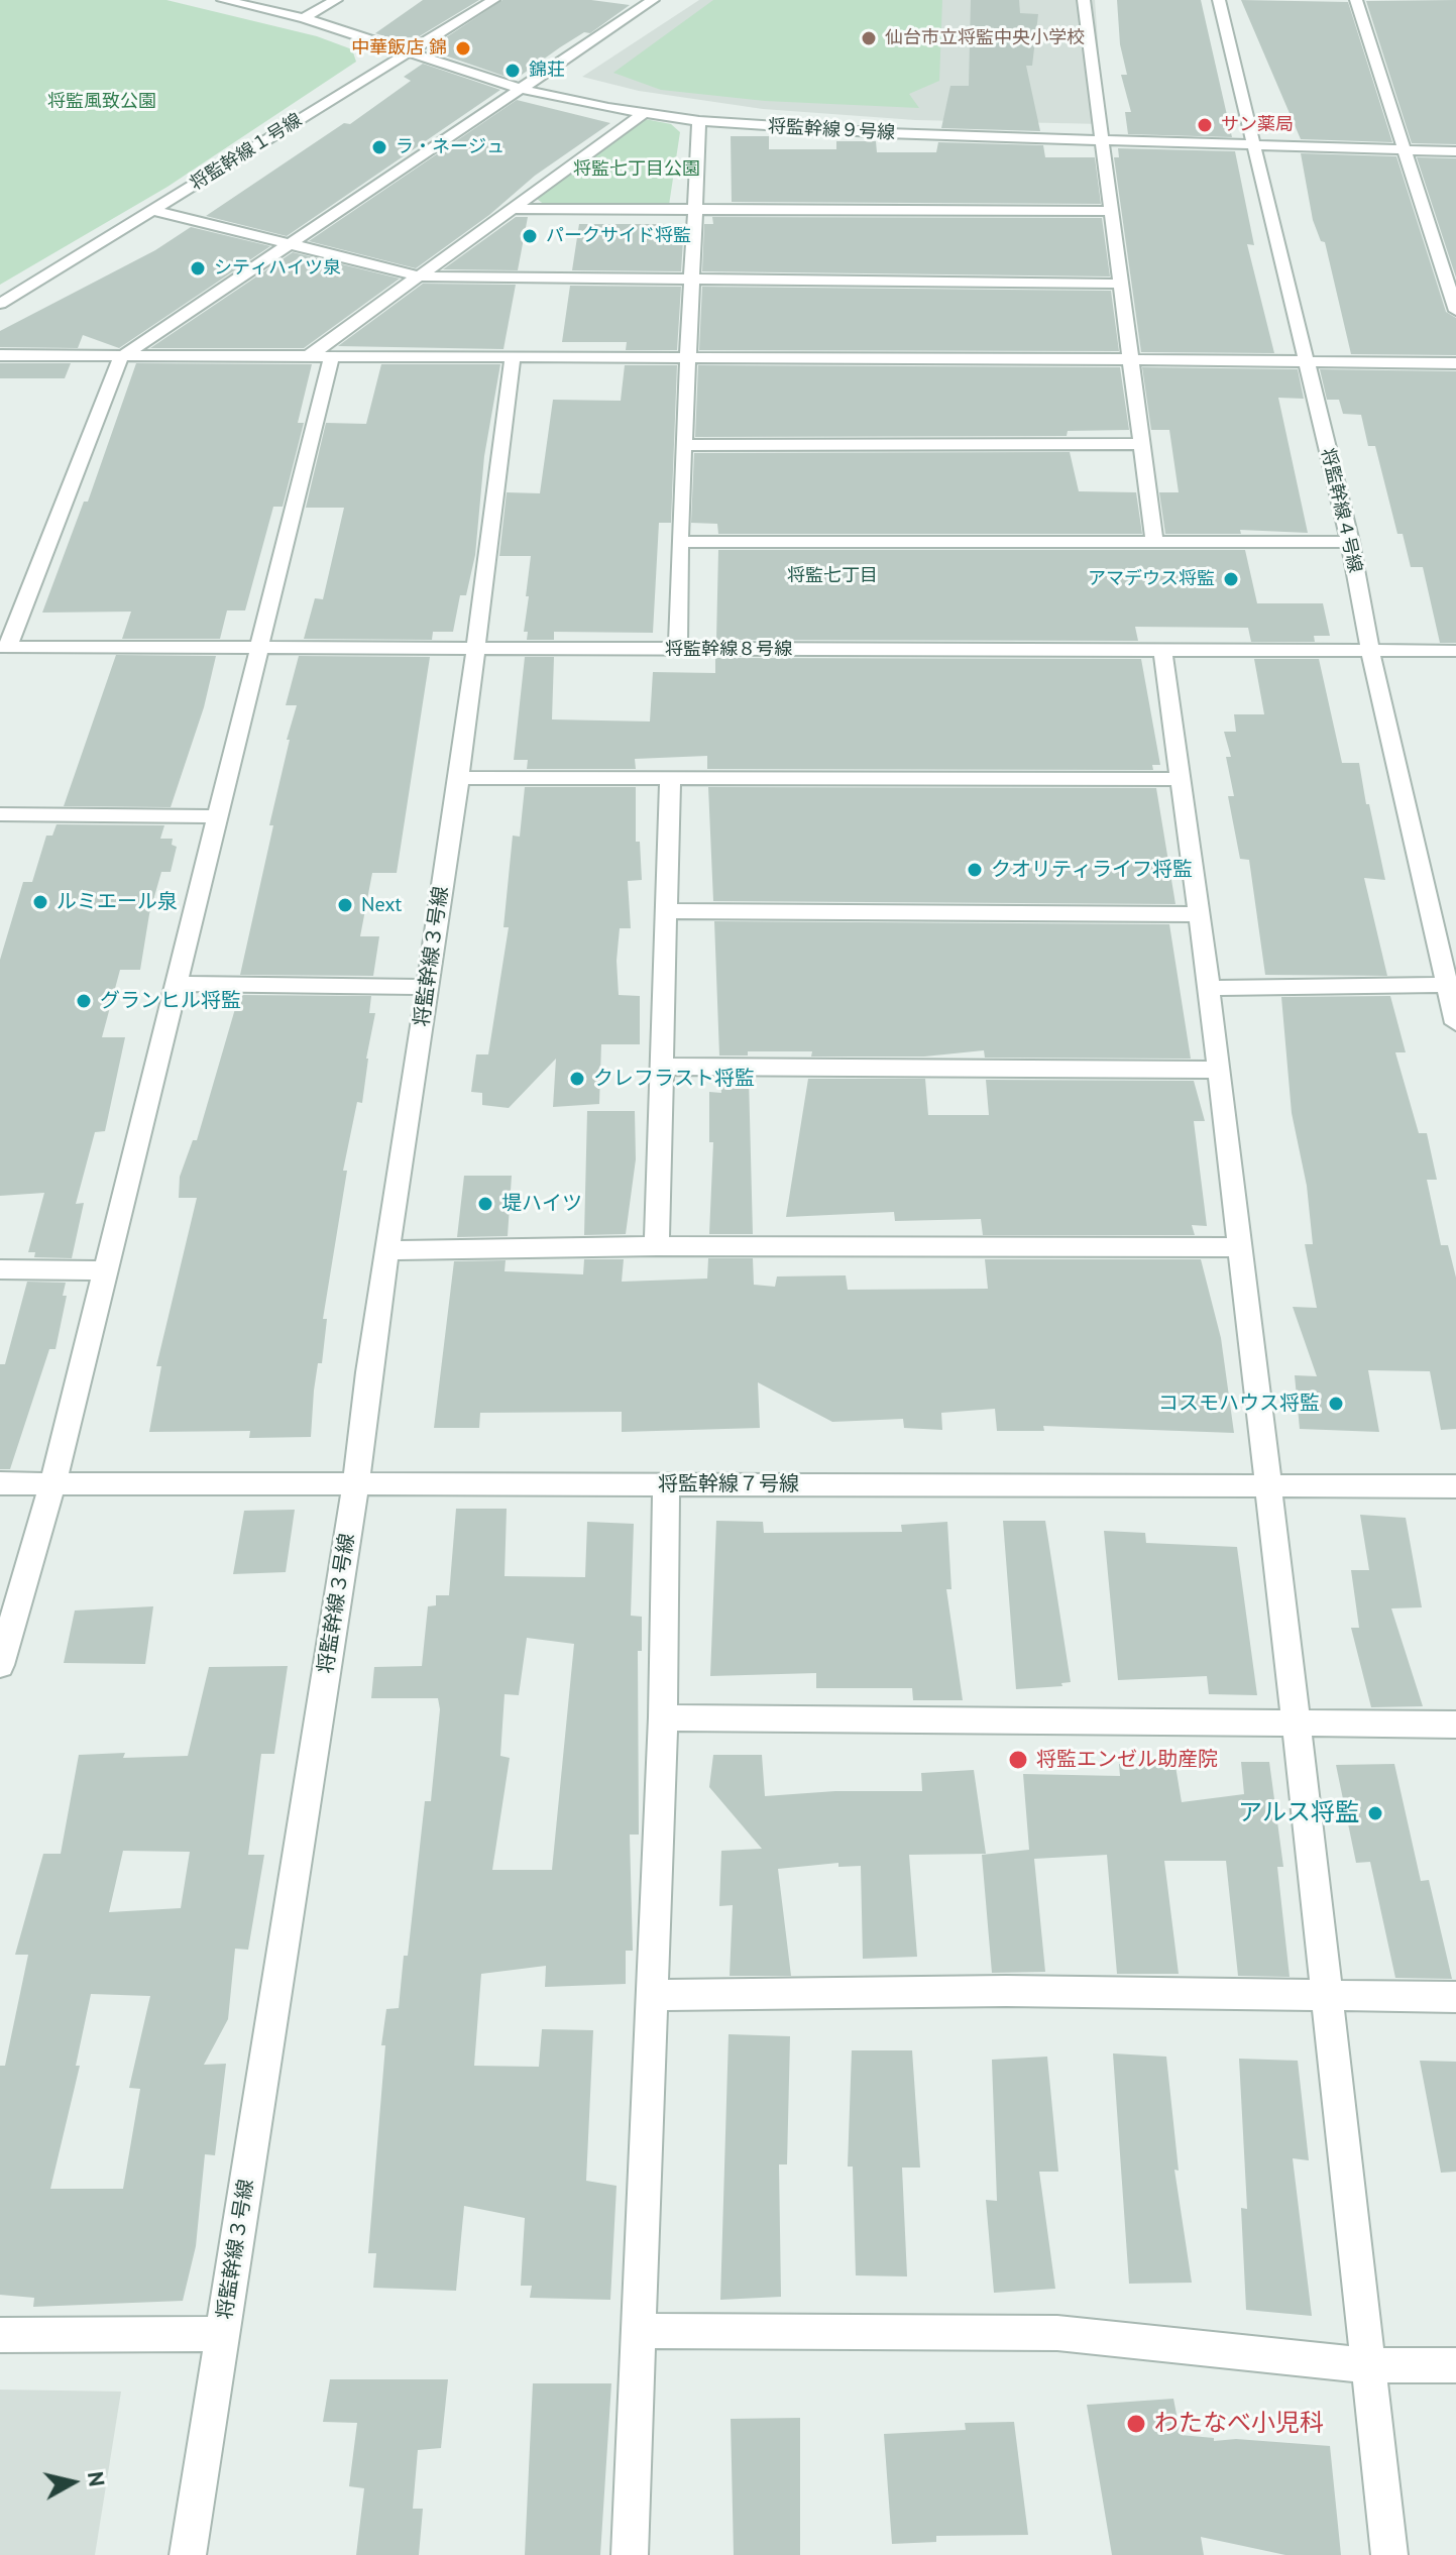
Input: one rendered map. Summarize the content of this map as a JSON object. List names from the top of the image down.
{
  "streets": {
    "street": [
      "将監幹線９号線",
      "将監幹線１号線",
      "将監幹線４号線",
      "将監幹線８号線",
      "将監幹線３号線",
      "将監幹線７号線"
    ]
  },
  "crossings": [
    ["将監幹線９号線", "将監幹線１号線"],
    ["将監幹線９号線", "将監幹線４号線"],
    ["将監幹線４号線", "将監幹線８号線"],
    ["将監幹線８号線", "将監幹線３号線"],
    ["将監幹線３号線", "将監幹線７号線"]
  ],
  "districts": ["将監七丁目"],
  "parks": ["将監風致公園", "将監七丁目公園"],
  "places": [
    "仙台市立将監中央小学校",
    "中華飯店 錦",
    "錦荘",
    "サン薬局",
    "ラ・ネージュ",
    "パークサイド将監",
    "シティハイツ泉",
    "アマデウス将監",
    "クオリティライフ将監",
    "ルミエール泉",
    "Next",
    "グランヒル将監",
    "クレフラスト将監",
    "堤ハイツ",
    "コスモハウス将監",
    "将監エンゼル助産院",
    "アルス将監",
    "わたなべ小児科"
  ],
  "north": "right"
}
